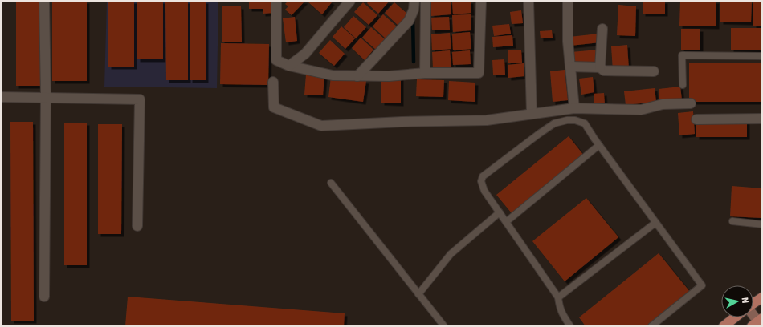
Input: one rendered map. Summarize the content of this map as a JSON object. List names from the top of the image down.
{
  "north": "right"
}
